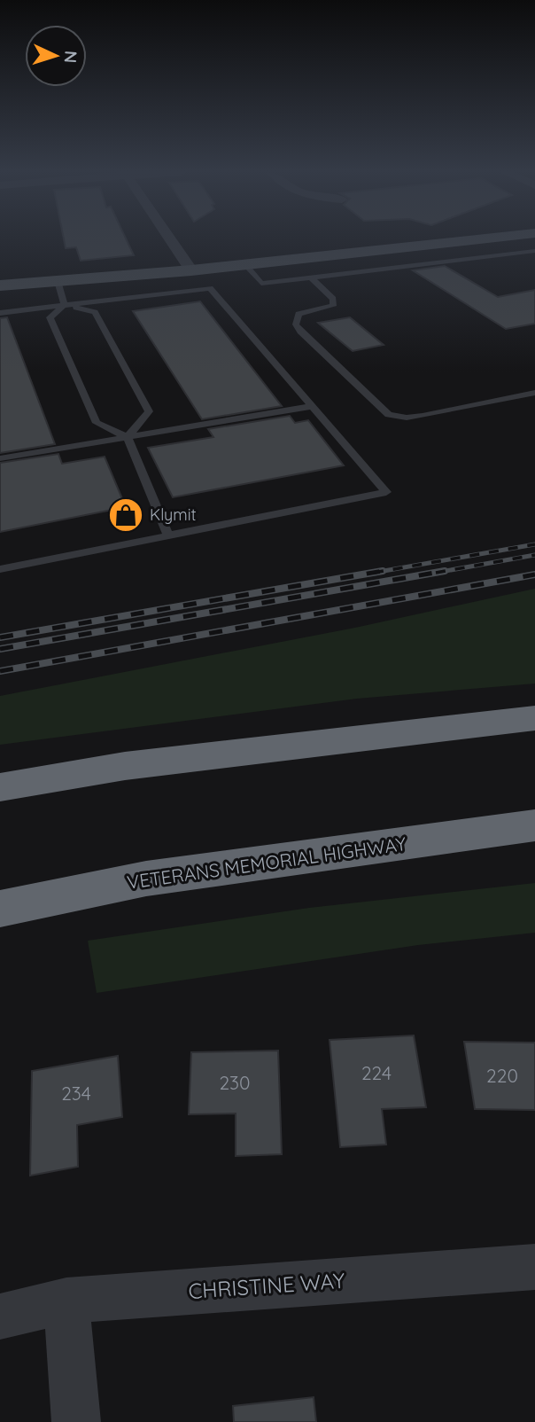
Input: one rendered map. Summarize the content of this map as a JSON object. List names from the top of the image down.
{
  "streets": {
    "highway": ["VETERANS MEMORIAL HIGHWAY"],
    "street": ["CHRISTINE WAY"]
  },
  "places": {
    "shop": ["Klymit"]
  },
  "house_numbers": [
    "224",
    "220",
    "230",
    "234"
  ],
  "north": "right"
}
